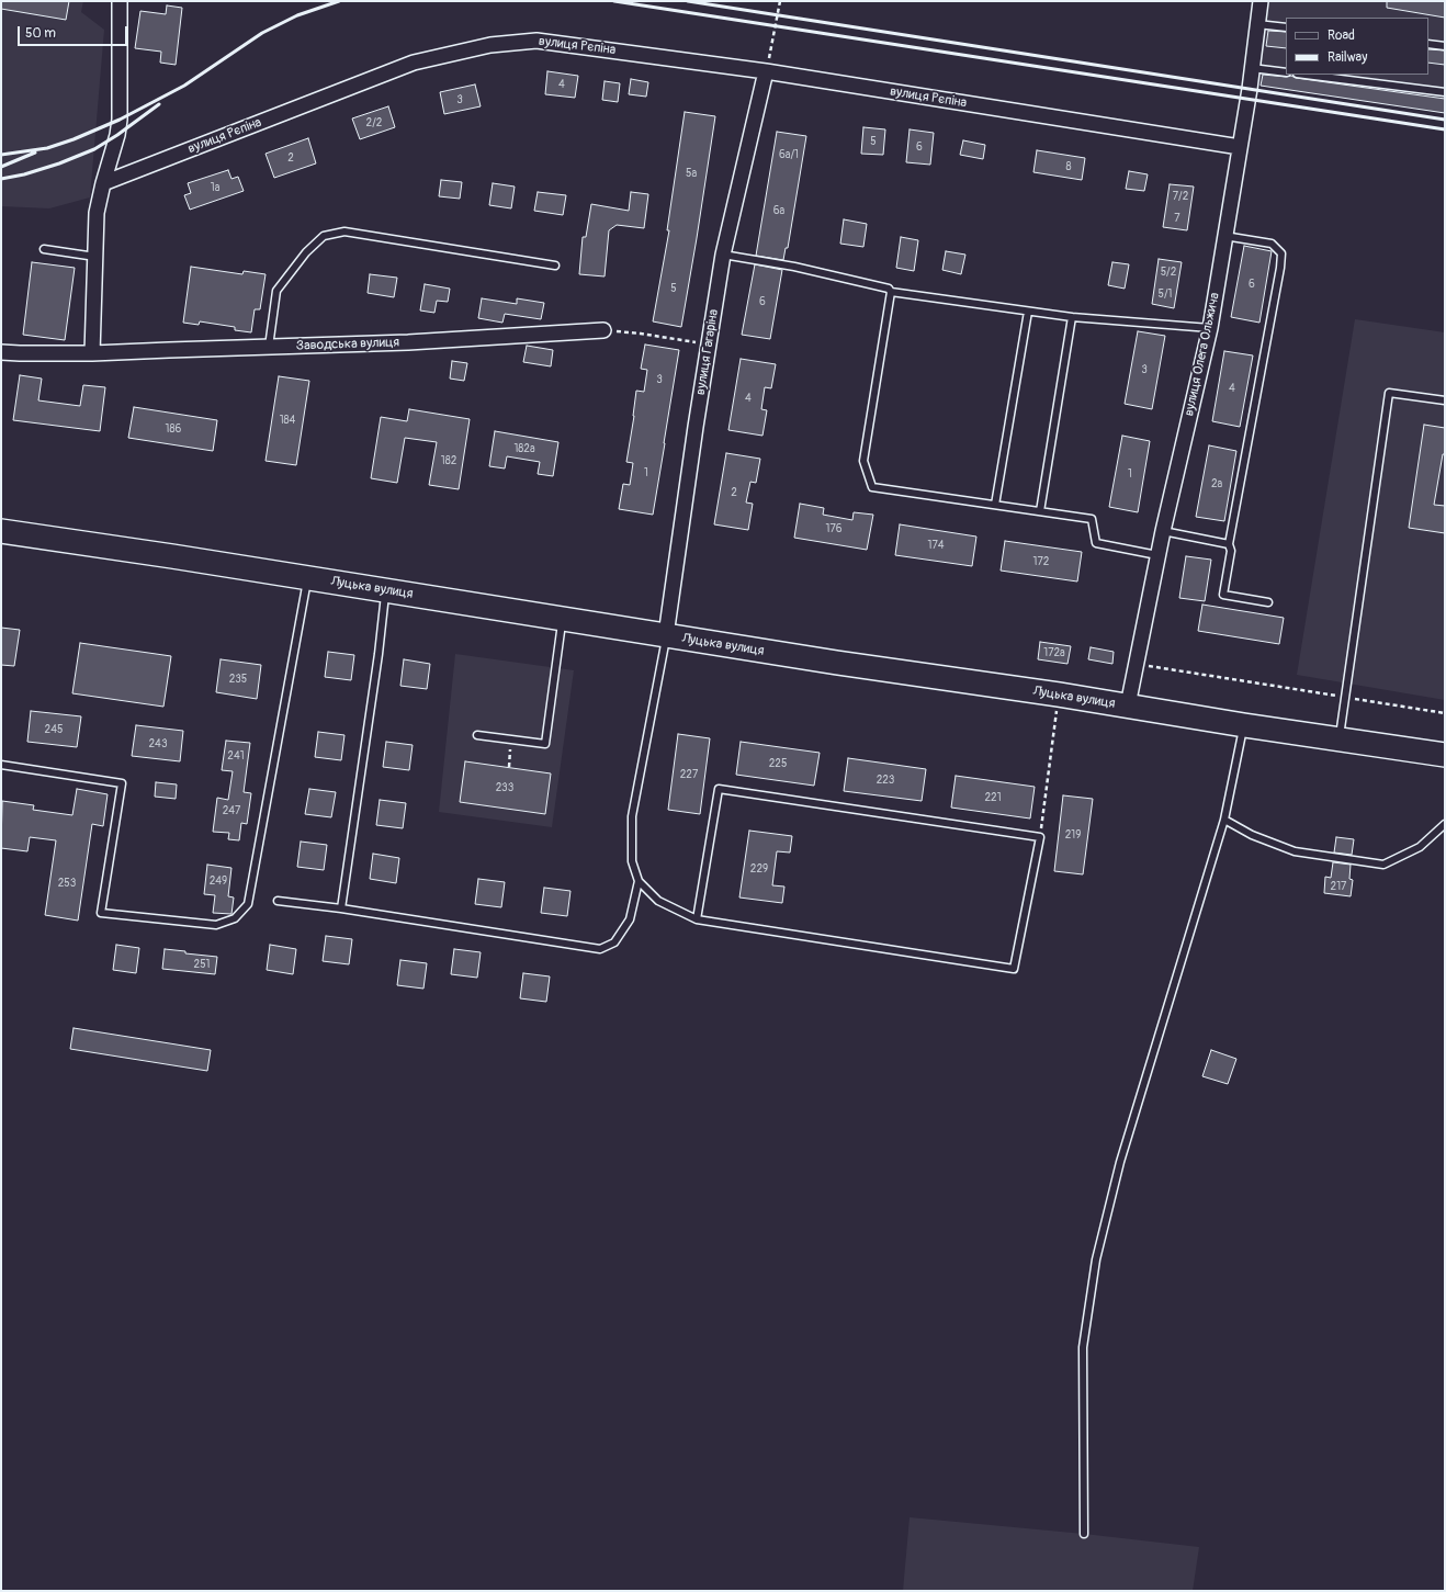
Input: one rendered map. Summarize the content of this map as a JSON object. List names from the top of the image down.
{
  "streets": {
    "main road": ["Луцька вулиця"],
    "street": [
      "вулиця Рєпіна",
      "Заводська вулиця",
      "вулиця Гагаріна",
      "вулиця Олега Ольжича"
    ]
  },
  "crossings": [
    ["вулиця Рєпіна", "вулиця Гагаріна"],
    ["вулиця Рєпіна", "вулиця Олега Ольжича"],
    ["вулиця Гагаріна", "Луцька вулиця"],
    ["вулиця Олега Ольжича", "Луцька вулиця"]
  ],
  "house_numbers": [
    "4",
    "3",
    "2/2",
    "5",
    "6",
    "6а/1",
    "2",
    "8",
    "5а",
    "1а",
    "7/2",
    "6а",
    "7",
    "5/2",
    "6",
    "5",
    "5/1",
    "6",
    "3",
    "3",
    "4",
    "4",
    "184",
    "186",
    "182а",
    "182",
    "1",
    "1",
    "2а",
    "2",
    "176",
    "174",
    "172",
    "172а",
    "235",
    "245",
    "243",
    "241",
    "225",
    "227",
    "223",
    "233",
    "221",
    "247",
    "219",
    "229",
    "249",
    "253",
    "217",
    "251"
  ],
  "legend": ["Road", "Railway"],
  "scale_bar": "50 m"
}
